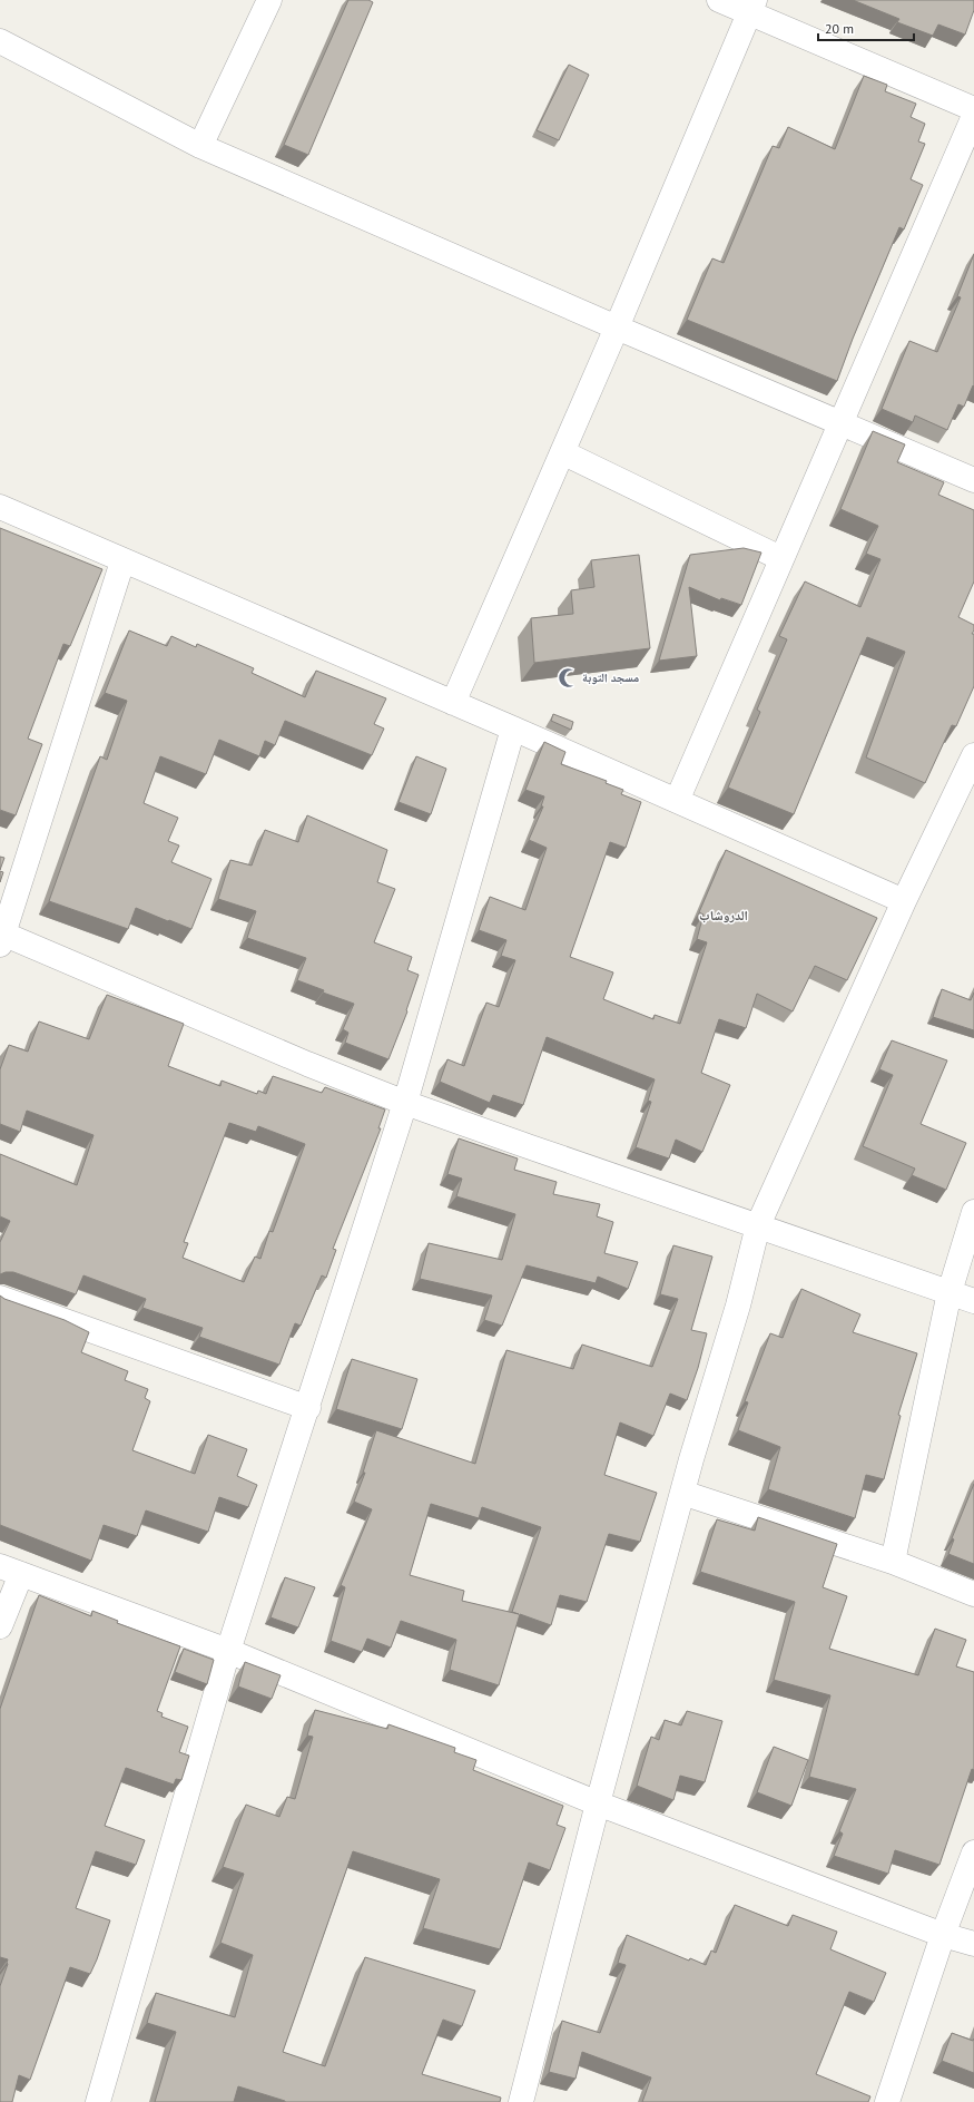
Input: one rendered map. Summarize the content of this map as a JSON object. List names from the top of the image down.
{
  "districts": ["الدروشاب"],
  "places": {
    "mosque": ["مسجد التوبة"]
  },
  "scale_bar": "20 m"
}
